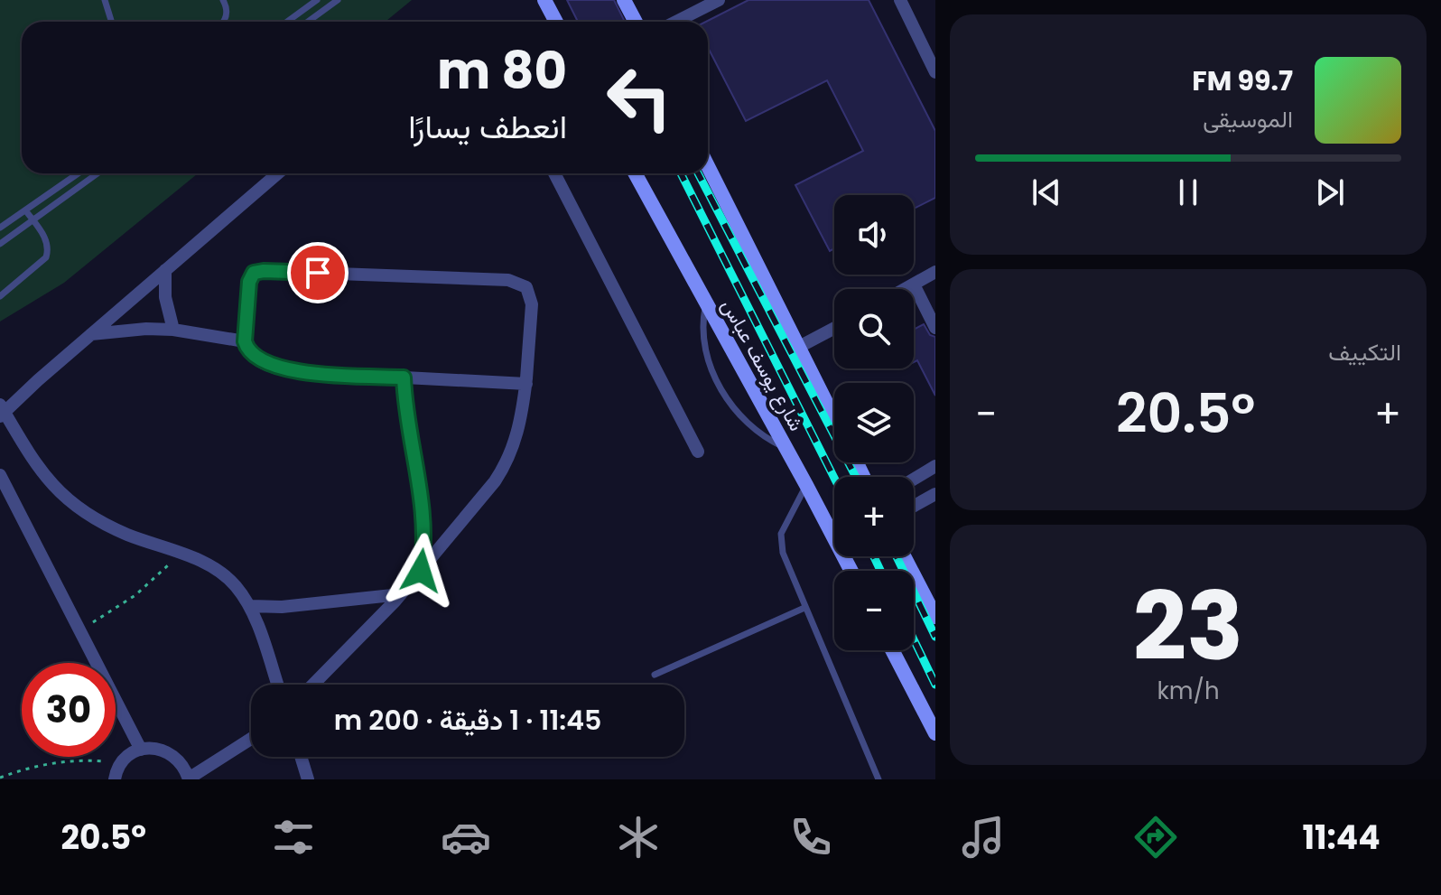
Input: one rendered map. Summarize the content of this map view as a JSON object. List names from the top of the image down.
{
  "streets": {
    "main road": ["شارع يوسف عباس"]
  },
  "page": {
    "turn": ["80 m", "انعطف يسارًا"],
    "song": ["99.7 FM", "الموسيقى"],
    "map_buttons": ["+", "−"],
    "tile": [
      "التكييف",
      ["23", "km/h"]
    ],
    "heat": ["−", "20.5°", "+"],
    "limit": "30",
    "trip": "11:45 · 1 دقيقة · 200 m",
    "tabs": ["11:44", "20.5°"]
  }
}
